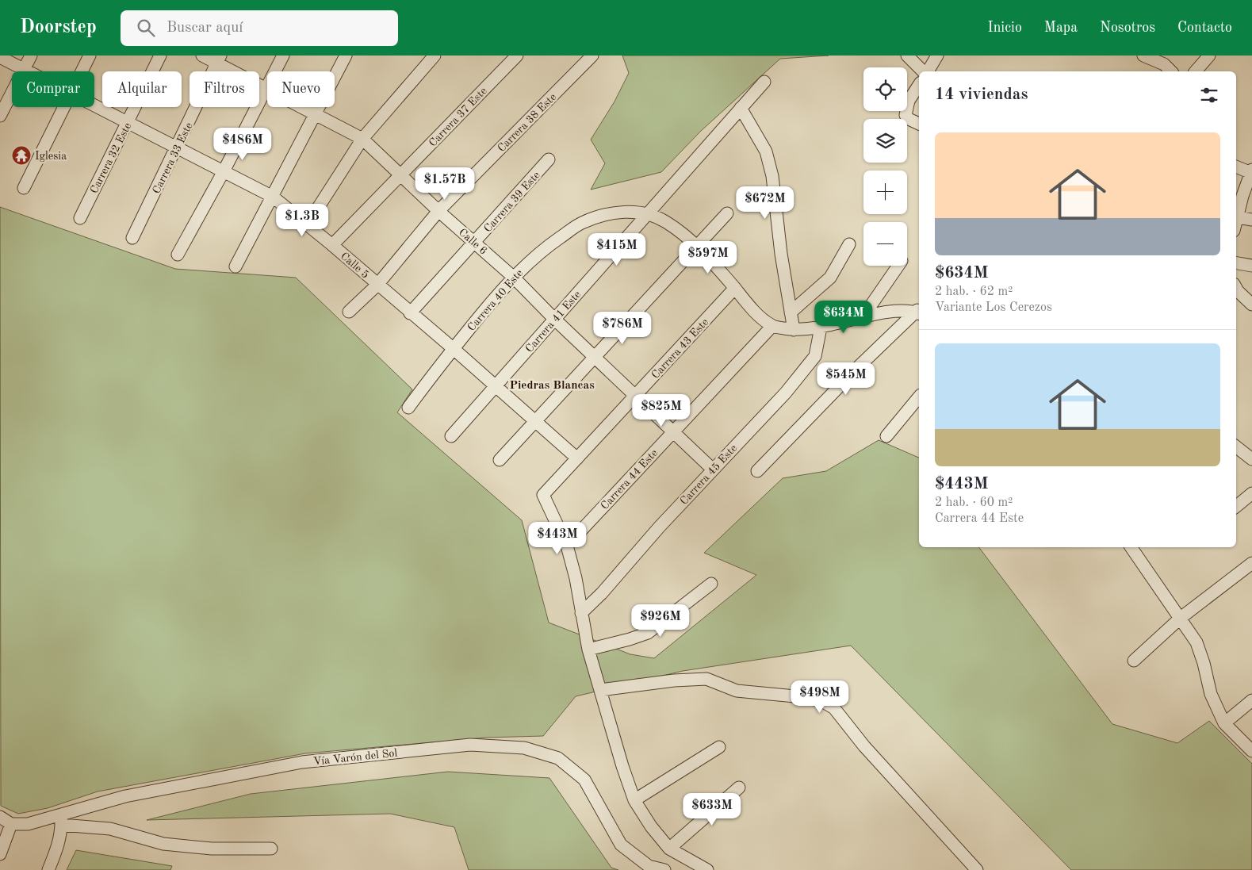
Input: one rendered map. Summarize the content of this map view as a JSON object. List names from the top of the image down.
{
  "streets": {
    "street": [
      "Carrera 37 Este",
      "Carrera 38 Este",
      "Carrera 32 Este",
      "Carrera 33 Este",
      "Carrera 39 Este",
      "Calle 6",
      "Calle 5",
      "Carrera 40 Este",
      "Carrera 41 Este",
      "Carrera 43 Este",
      "Carrera 45 Este",
      "Carrera 44 Este",
      "Vía Varón del Sol"
    ]
  },
  "crossings": [
    ["Carrera 37 Este", "Calle 6"],
    ["Carrera 37 Este", "Calle 5"],
    ["Carrera 38 Este", "Calle 6"],
    ["Carrera 38 Este", "Calle 5"],
    ["Carrera 32 Este", "Calle 5"],
    ["Carrera 33 Este", "Calle 6"],
    ["Carrera 33 Este", "Calle 5"],
    ["Carrera 39 Este", "Calle 6"],
    ["Carrera 39 Este", "Calle 5"],
    ["Calle 6", "Carrera 40 Este"],
    ["Calle 6", "Carrera 41 Este"],
    ["Calle 6", "Carrera 43 Este"],
    ["Calle 6", "Carrera 45 Este"],
    ["Calle 6", "Carrera 44 Este"],
    ["Calle 5", "Carrera 40 Este"],
    ["Calle 5", "Carrera 41 Este"],
    ["Calle 5", "Carrera 43 Este"],
    ["Carrera 40 Este", "Carrera 41 Este"],
    ["Carrera 43 Este", "Carrera 44 Este"]
  ],
  "districts": ["Piedras Blancas"],
  "places": {
    "temple": ["Iglesia"]
  },
  "page": {
    "header": "Doorstep",
    "search": "Buscar aquí",
    "nav": [
      "Inicio",
      "Mapa",
      "Nosotros",
      "Contacto"
    ],
    "map_buttons": ["+", "−"],
    "chip": [
      "Comprar",
      "Alquilar",
      "Filtros",
      "Nuevo"
    ],
    "heading": "14 viviendas",
    "list": [
      {
        "name": "$634M",
        "note": "2 hab. · 62 m² · Variante Los Cerezos"
      },
      {
        "name": "$443M",
        "note": "2 hab. · 60 m² · Carrera 44 Este"
      }
    ],
    "price": [
      "$486M",
      "$1.57B",
      "$672M",
      "$1.3B",
      "$415M",
      "$597M",
      "$634M",
      "$786M",
      "$545M",
      "$825M",
      "$443M",
      "$926M",
      "$498M",
      "$633M"
    ]
  }
}
